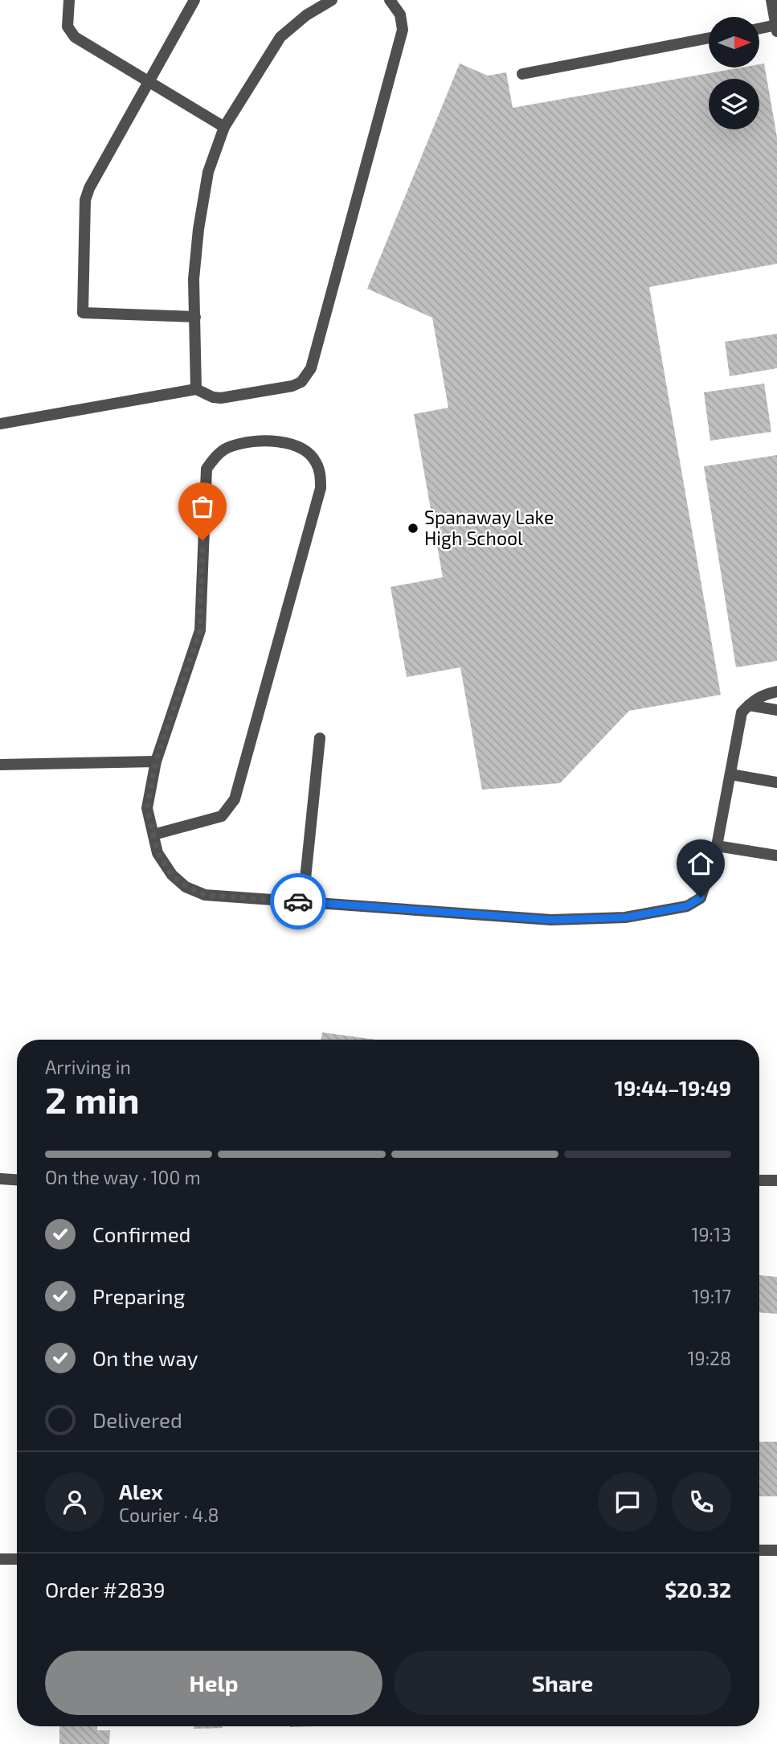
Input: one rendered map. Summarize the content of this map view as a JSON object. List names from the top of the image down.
{
  "places": ["Spanaway Lake High School"],
  "north": "right",
  "page": {
    "heading": ["2 min", "Arriving in", "19:44–19:49"],
    "panel": [
      "Alex",
      "Courier · 4.8",
      "Order #2839",
      "$20.32"
    ],
    "bar": "On the way · 100 m",
    "list": [
      ["Confirmed", "19:13"],
      ["Preparing", "19:17"],
      ["On the way", "19:28"],
      "Delivered"
    ],
    "buttons": ["Help", "Share"]
  }
}
